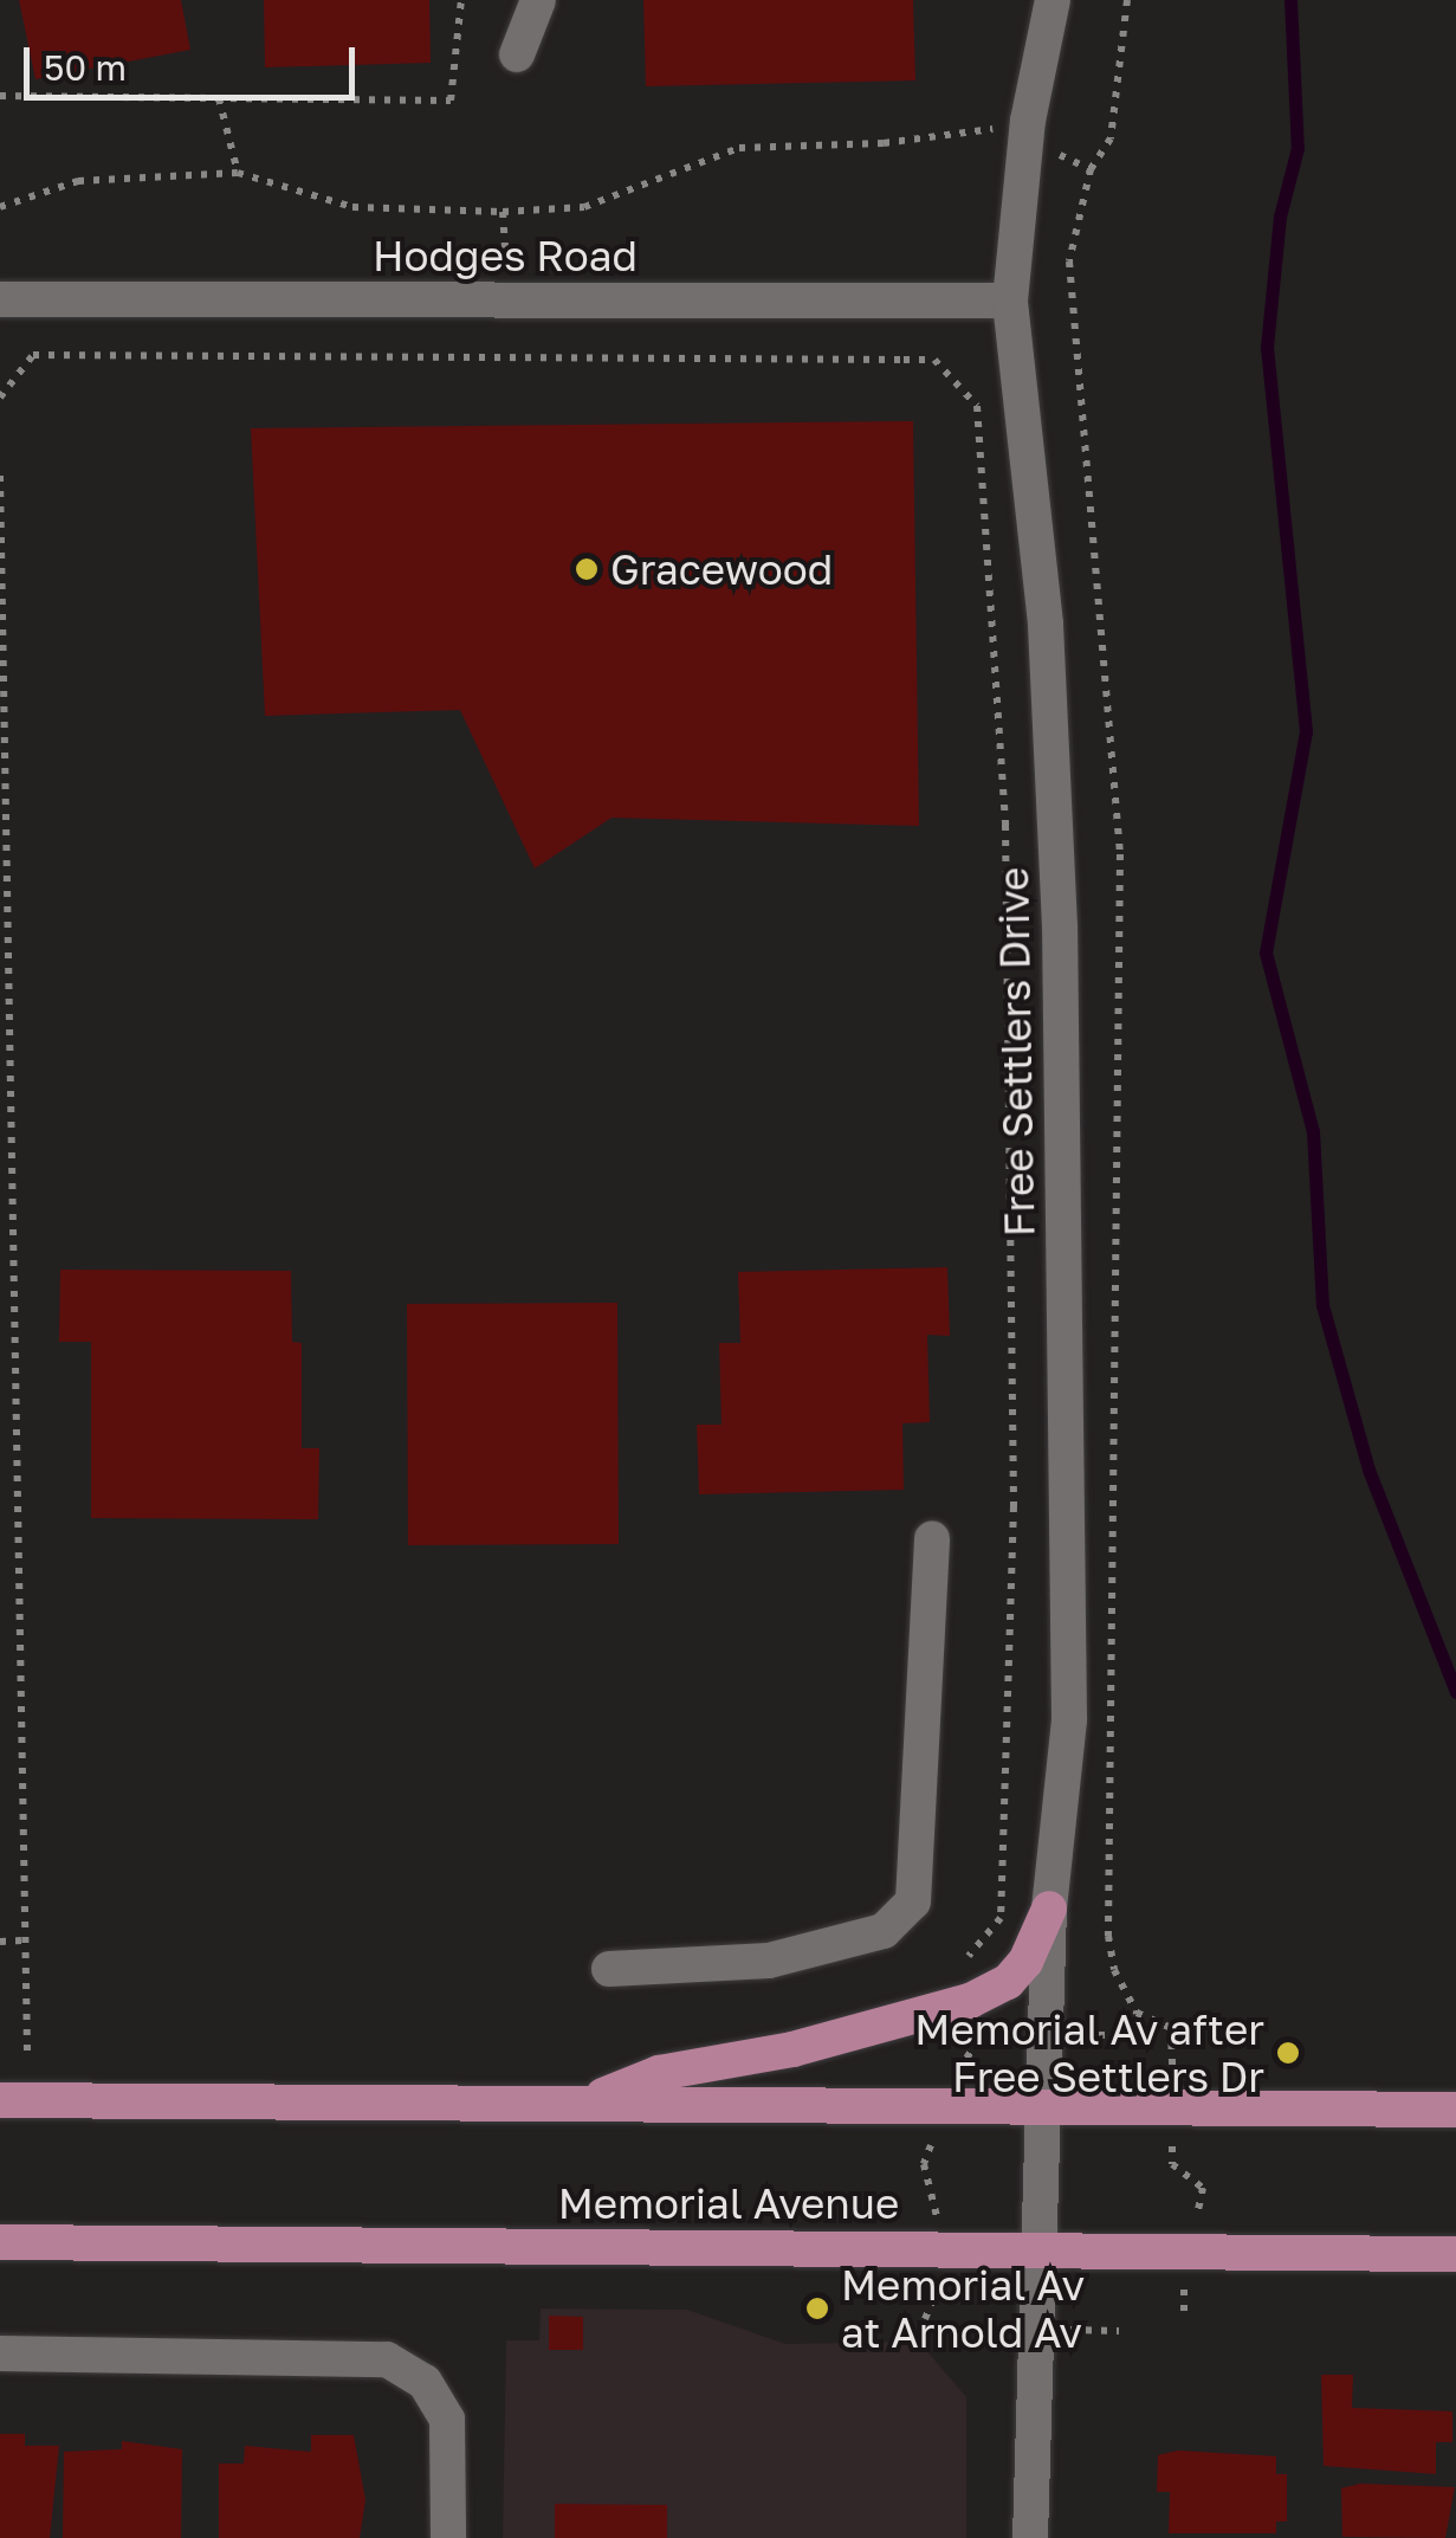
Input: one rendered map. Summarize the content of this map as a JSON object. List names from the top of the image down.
{
  "streets": {
    "main road": ["Memorial Avenue"],
    "street": ["Hodges Road", "Free Settlers Drive"]
  },
  "crossings": [
    ["Hodges Road", "Free Settlers Drive"],
    ["Free Settlers Drive", "Memorial Avenue"]
  ],
  "places": ["Gracewood", "Memorial Av after Free Settlers Dr", "Memorial Av at Arnold Av"],
  "scale_bar": "50 m"
}
